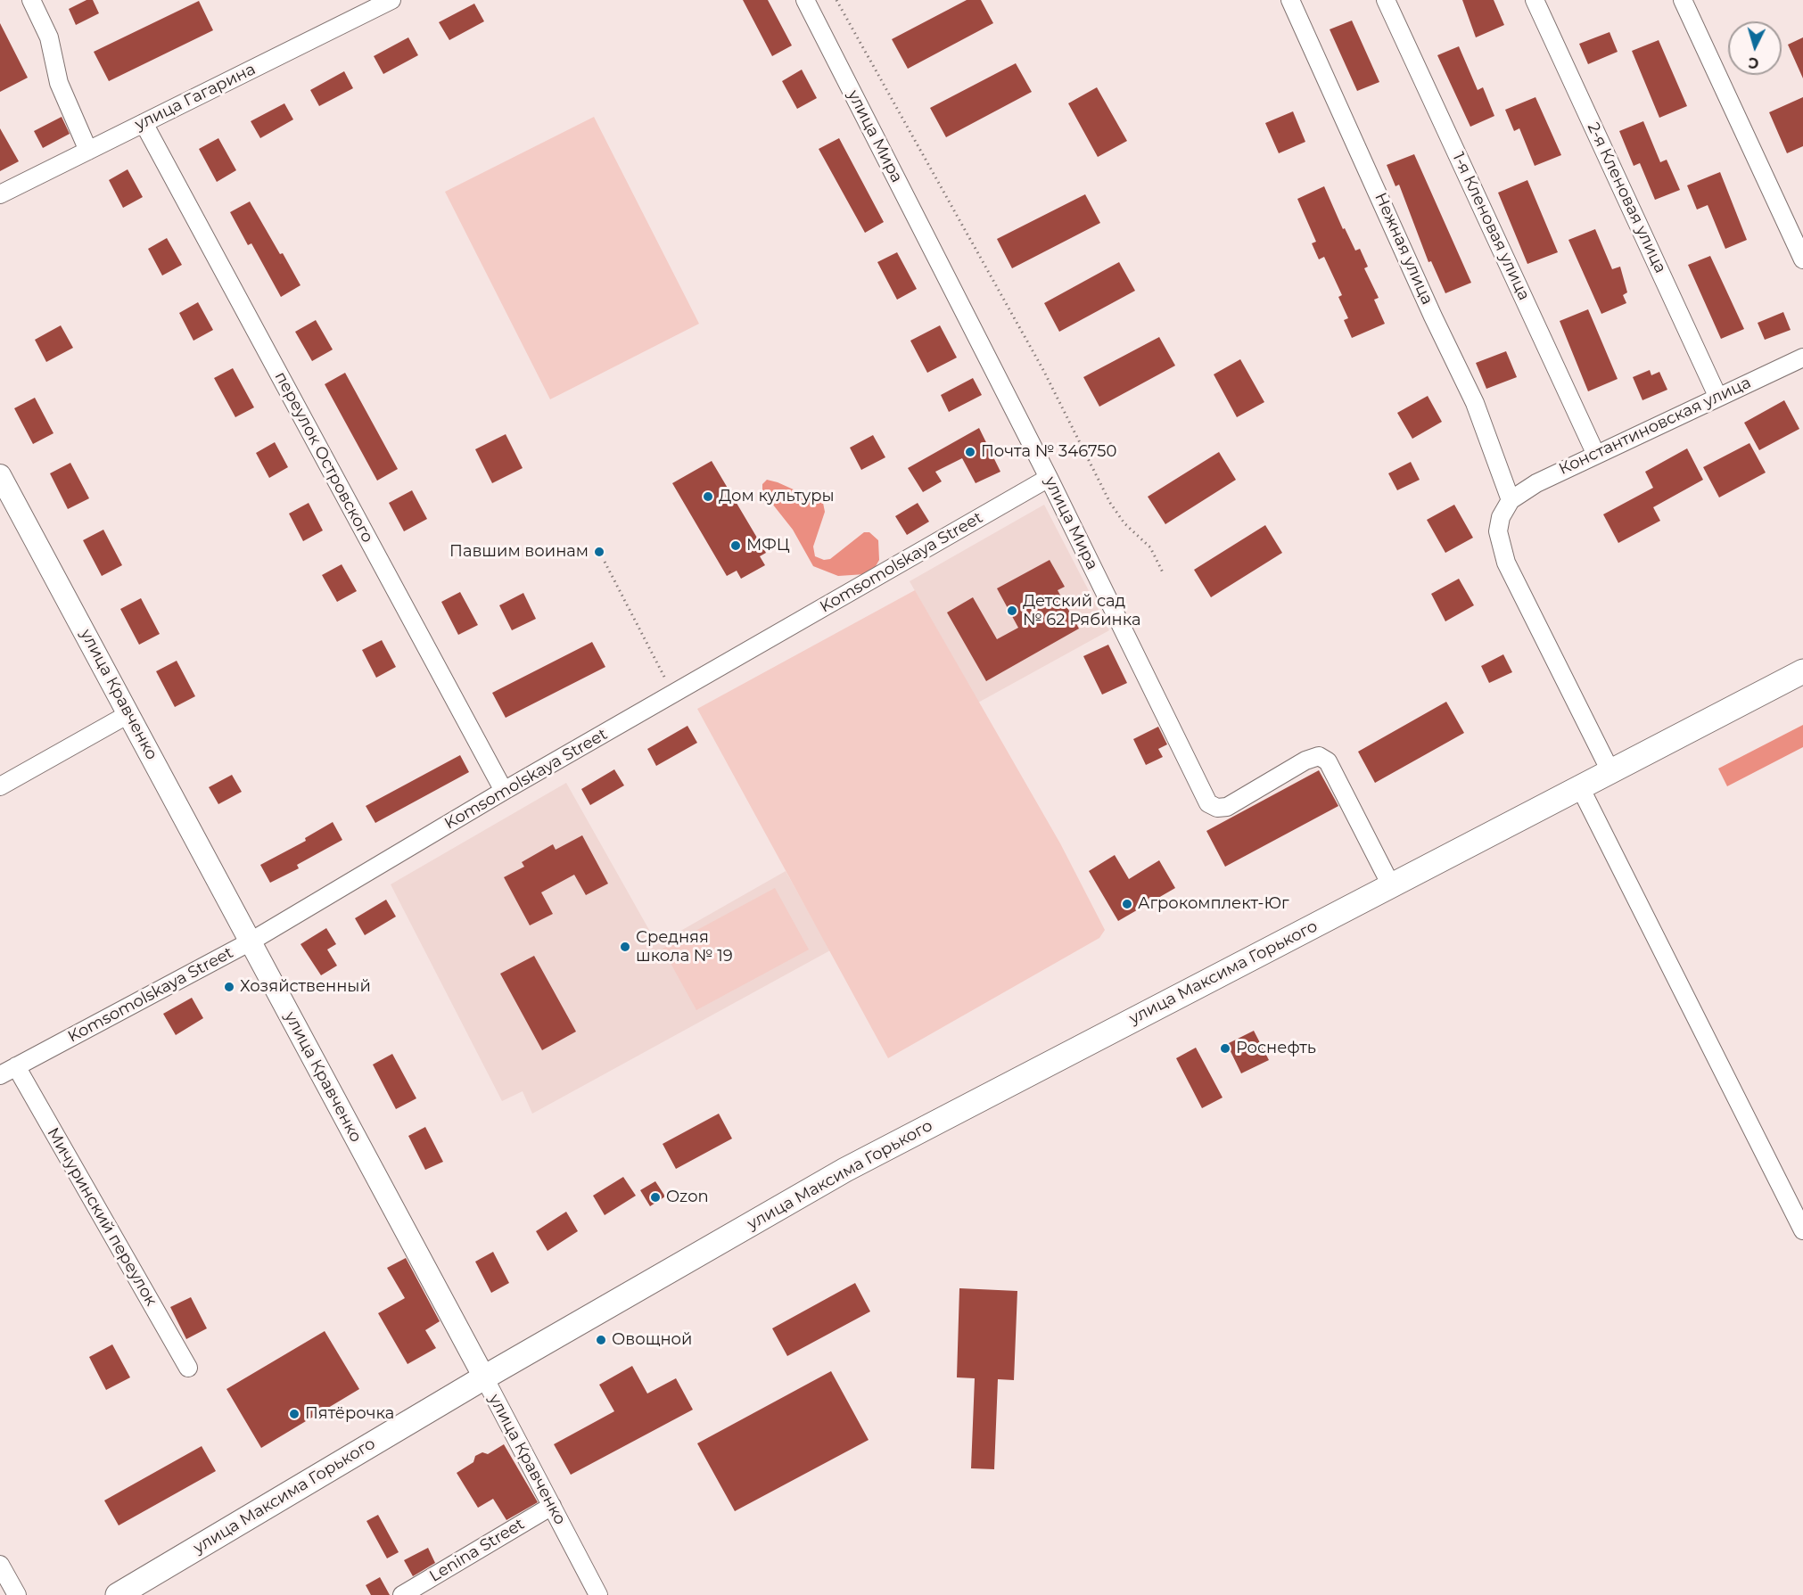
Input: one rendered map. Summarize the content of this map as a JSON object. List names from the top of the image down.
{
  "streets": {
    "main road": ["улица Максима Горького"],
    "street": [
      "улица Гагарина",
      "улица Мира",
      "2-я Кленовая улица",
      "1-я Кленовая улица",
      "Нежная улица",
      "Константиновская улица",
      "переулок Островского",
      "Komsomolskaya Street",
      "улица Кравченко",
      "Мичуринский переулок",
      "Lenina Street"
    ]
  },
  "crossings": [
    ["улица Гагарина", "переулок Островского"],
    ["улица Мира", "Komsomolskaya Street"],
    ["улица Мира", "улица Максима Горького"],
    ["2-я Кленовая улица", "Константиновская улица"],
    ["1-я Кленовая улица", "Константиновская улица"],
    ["Нежная улица", "Константиновская улица"],
    ["переулок Островского", "Komsomolskaya Street"],
    ["Komsomolskaya Street", "улица Кравченко"],
    ["Komsomolskaya Street", "Мичуринский переулок"],
    ["улица Кравченко", "улица Максима Горького"],
    ["улица Кравченко", "Lenina Street"]
  ],
  "places": [
    "Почта № 346750",
    "Дом культуры",
    "МФЦ",
    "Павшим воинам",
    "Детский сад № 62 Рябинка",
    "Агрокомплект-Юг",
    "Средняя школа № 19",
    "Хозяйственный",
    "Роснефть",
    "Ozon",
    "Овощной",
    "Пятёрочка"
  ],
  "north": "bottom"
}
